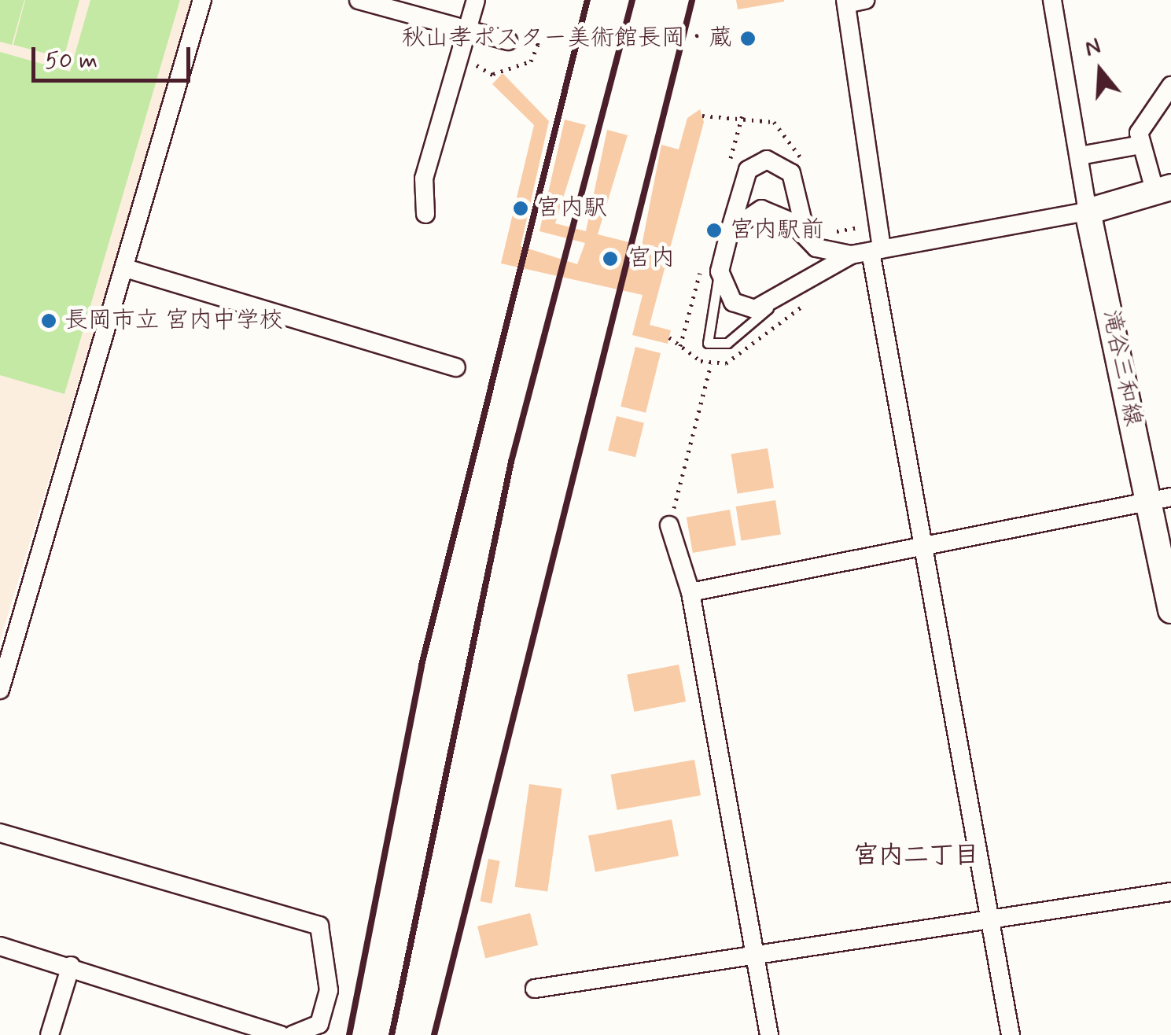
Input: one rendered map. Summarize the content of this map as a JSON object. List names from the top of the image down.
{
  "streets": {
    "main road": ["滝谷三和線"]
  },
  "districts": ["宮内二丁目"],
  "places": [
    "秋山孝ポスター美術館長岡・蔵",
    "宮内駅",
    "宮内駅前",
    "宮内",
    "長岡市立 宮内中学校"
  ],
  "scale_bar": "50 m",
  "north": "top"
}
